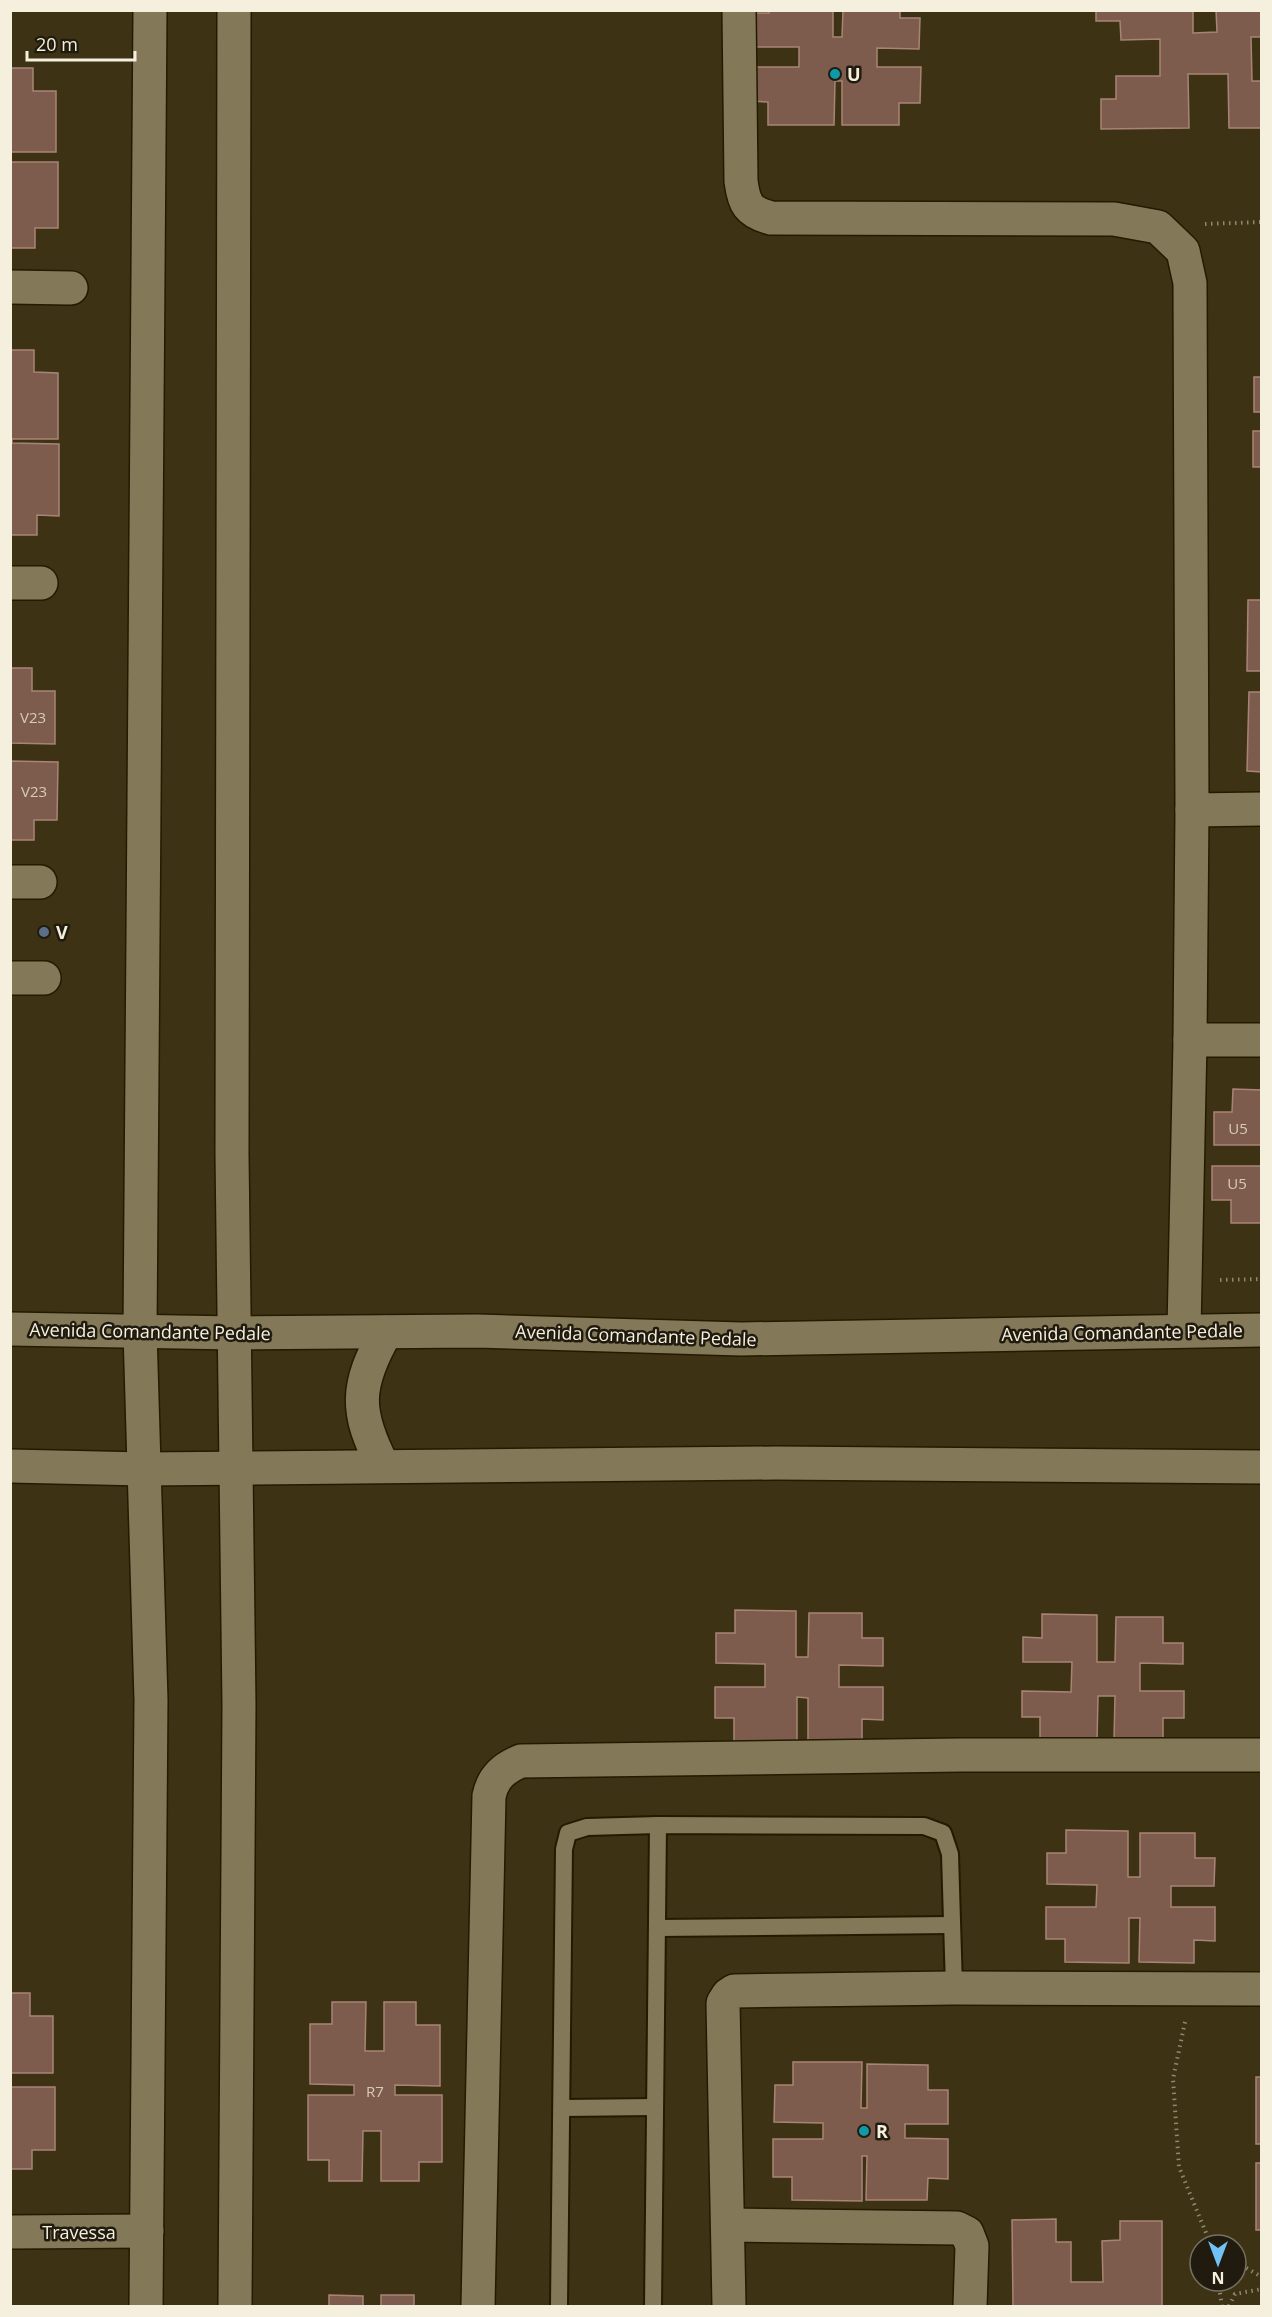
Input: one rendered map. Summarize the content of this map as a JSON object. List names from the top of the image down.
{
  "streets": {
    "street": ["Avenida Comandante Pedale", "Travessa"]
  },
  "places": ["U", "V", "R"],
  "house_numbers": [
    "V23",
    "V23",
    "U5",
    "U5",
    "R7"
  ],
  "scale_bar": "20 m",
  "north": "bottom"
}
